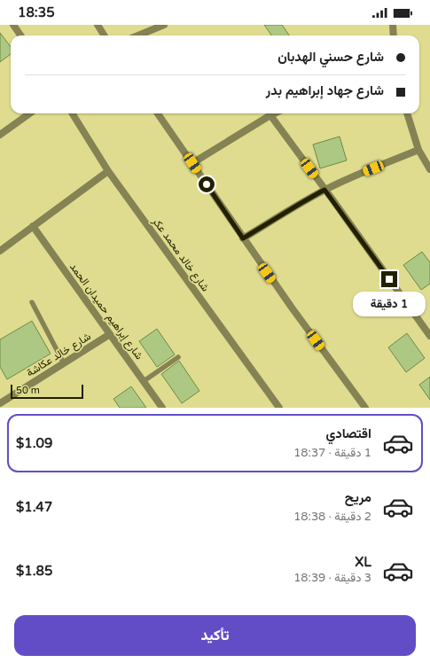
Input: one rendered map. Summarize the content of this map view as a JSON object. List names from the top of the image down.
{
  "streets": {
    "street": ["شارع خالد محمد عكر", "شارع إبراهيم حميدان الحمد", "شارع خالد عكاشة"]
  },
  "crossings": [
    ["شارع إبراهيم حميدان الحمد", "شارع خالد عكاشة"]
  ],
  "scale_bar": "50 m",
  "page": {
    "status": "18:35",
    "banner": ["شارع حسني الهدبان", "شارع جهاد إبراهيم بدر"],
    "bubble": "1 دقيقة",
    "scale": "50 m",
    "list": [
      {
        "name": "اقتصادي",
        "note": "1 دقيقة · 18:37",
        "value": "$1.09"
      },
      {
        "name": "مريح",
        "note": "2 دقيقة · 18:38",
        "value": "$1.47"
      },
      {
        "name": "XL",
        "note": "3 دقيقة · 18:39",
        "value": "$1.85"
      }
    ],
    "buttons": "تأكيد"
  }
}
